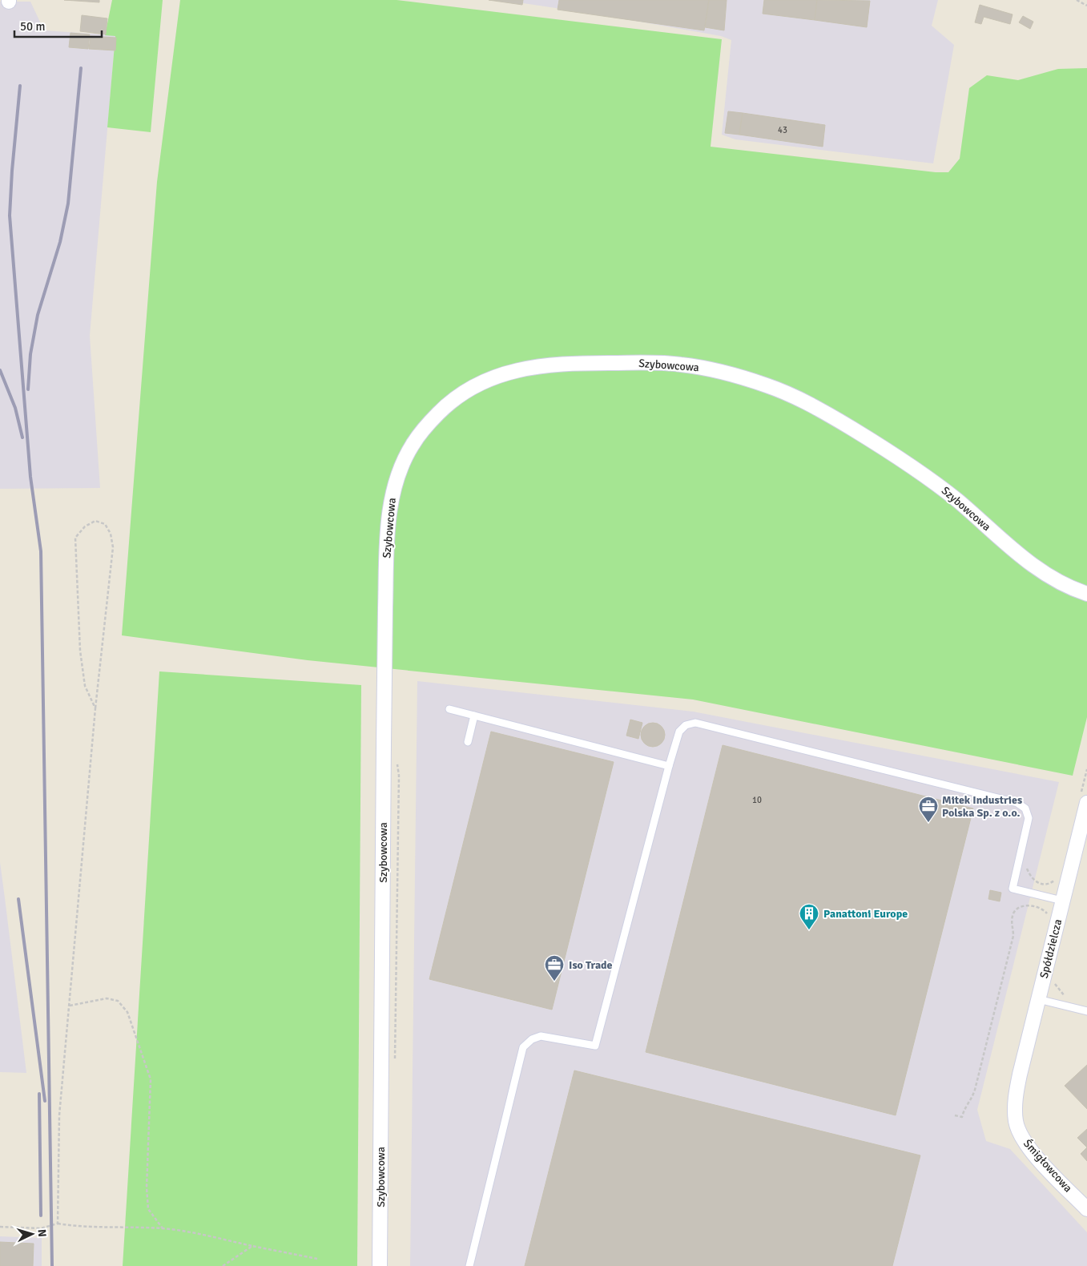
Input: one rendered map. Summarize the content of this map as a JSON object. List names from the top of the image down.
{
  "streets": {
    "street": ["Szybowcowa", "Spółdzielcza", "Śmigłowcowa"]
  },
  "crossings": [
    ["Spółdzielcza", "Śmigłowcowa"]
  ],
  "places": {
    "office": ["Mitek Industries Polska Sp. z o.o.", "Iso Trade"],
    "building": ["Panattoni Europe"]
  },
  "house_numbers": ["43", "10"],
  "scale_bar": "50 m",
  "north": "right"
}
